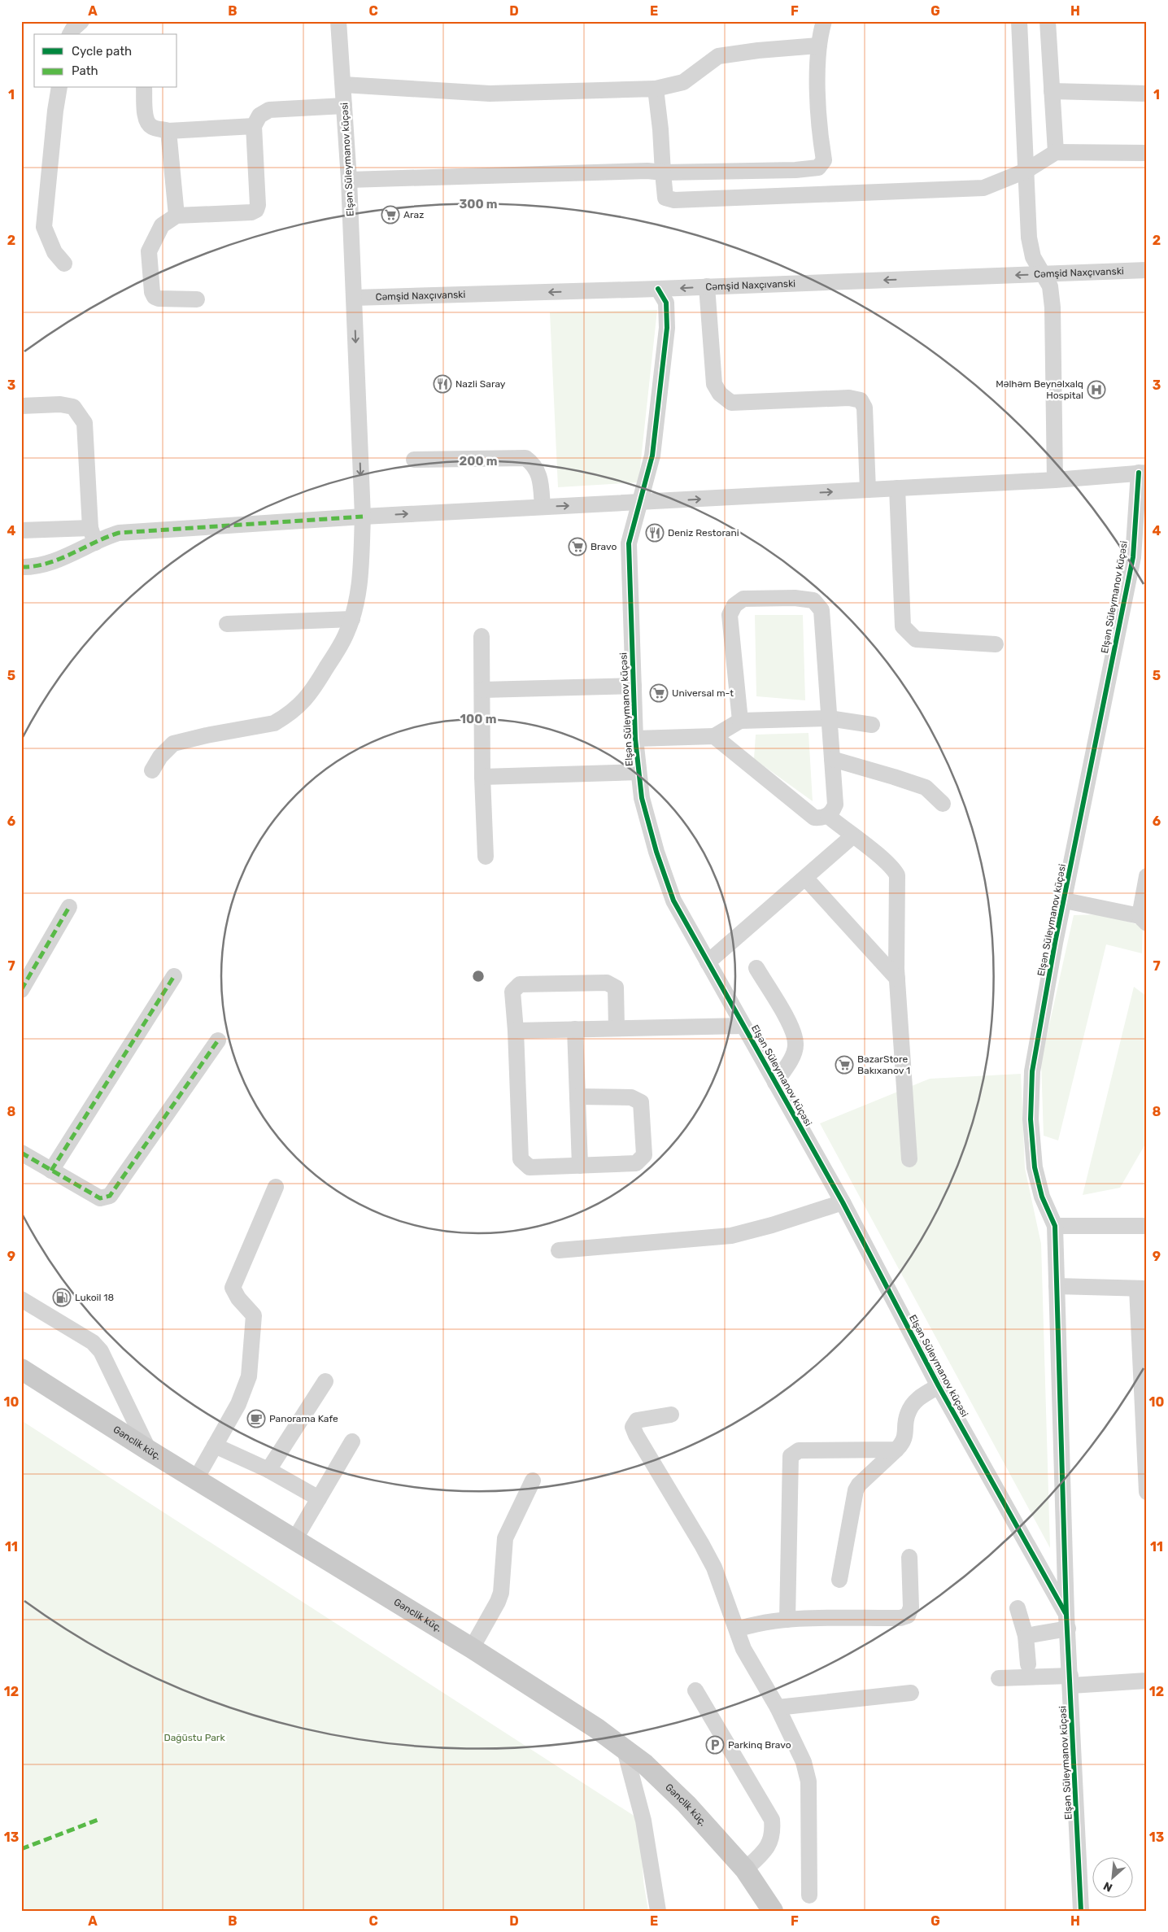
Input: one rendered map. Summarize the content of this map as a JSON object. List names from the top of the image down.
{
  "streets": {
    "main road": ["Gənclik küç."],
    "street": ["Elşən Süleymanov küçəsi", "Cəmşid Naxçıvanski"]
  },
  "crossings": [
    ["Elşən Süleymanov küçəsi", "Cəmşid Naxçıvanski"]
  ],
  "parks": ["Dağüstu Park"],
  "places": {
    "supermarket": [
      "Araz",
      "Bravo",
      "Universal m-t",
      "BazarStore Bakıxanov 1"
    ],
    "restaurant": ["Nazli Saray", "Deniz Restorani"],
    "hospital": ["Məlhəm Beynəlxalq Hospital"],
    "fuel station": ["Lukoil 18"],
    "cafe": ["Panorama Kafe"],
    "parking": ["Parkinq Bravo"]
  },
  "legend": ["Cycle path", "Path"],
  "north": "bottom left",
  "grid": {
    "columns": [
      "A",
      "B",
      "C",
      "D",
      "E",
      "F",
      "G",
      "H"
    ],
    "rows": [
      "1",
      "2",
      "3",
      "4",
      "5",
      "6",
      "7",
      "8",
      "9",
      "10",
      "11",
      "12",
      "13"
    ]
  },
  "rings": ["300 m", "200 m", "100 m"]
}
